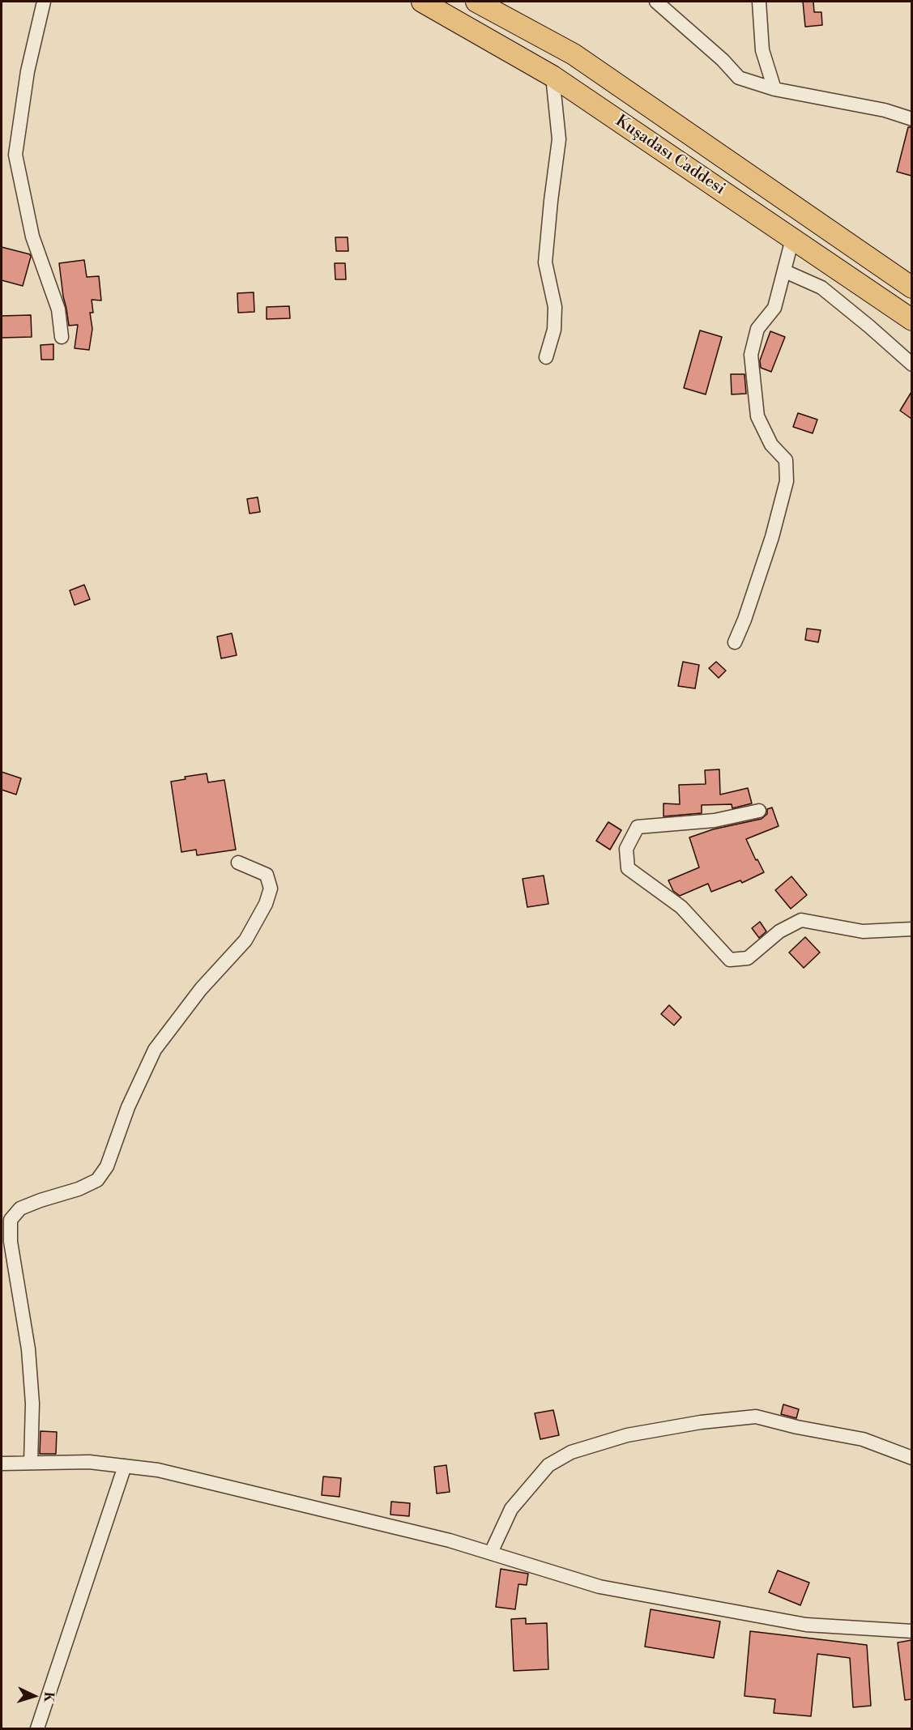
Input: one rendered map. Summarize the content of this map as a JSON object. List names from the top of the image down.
{
  "streets": {
    "main road": ["Kuşadası Caddesi"]
  },
  "north": "right"
}
